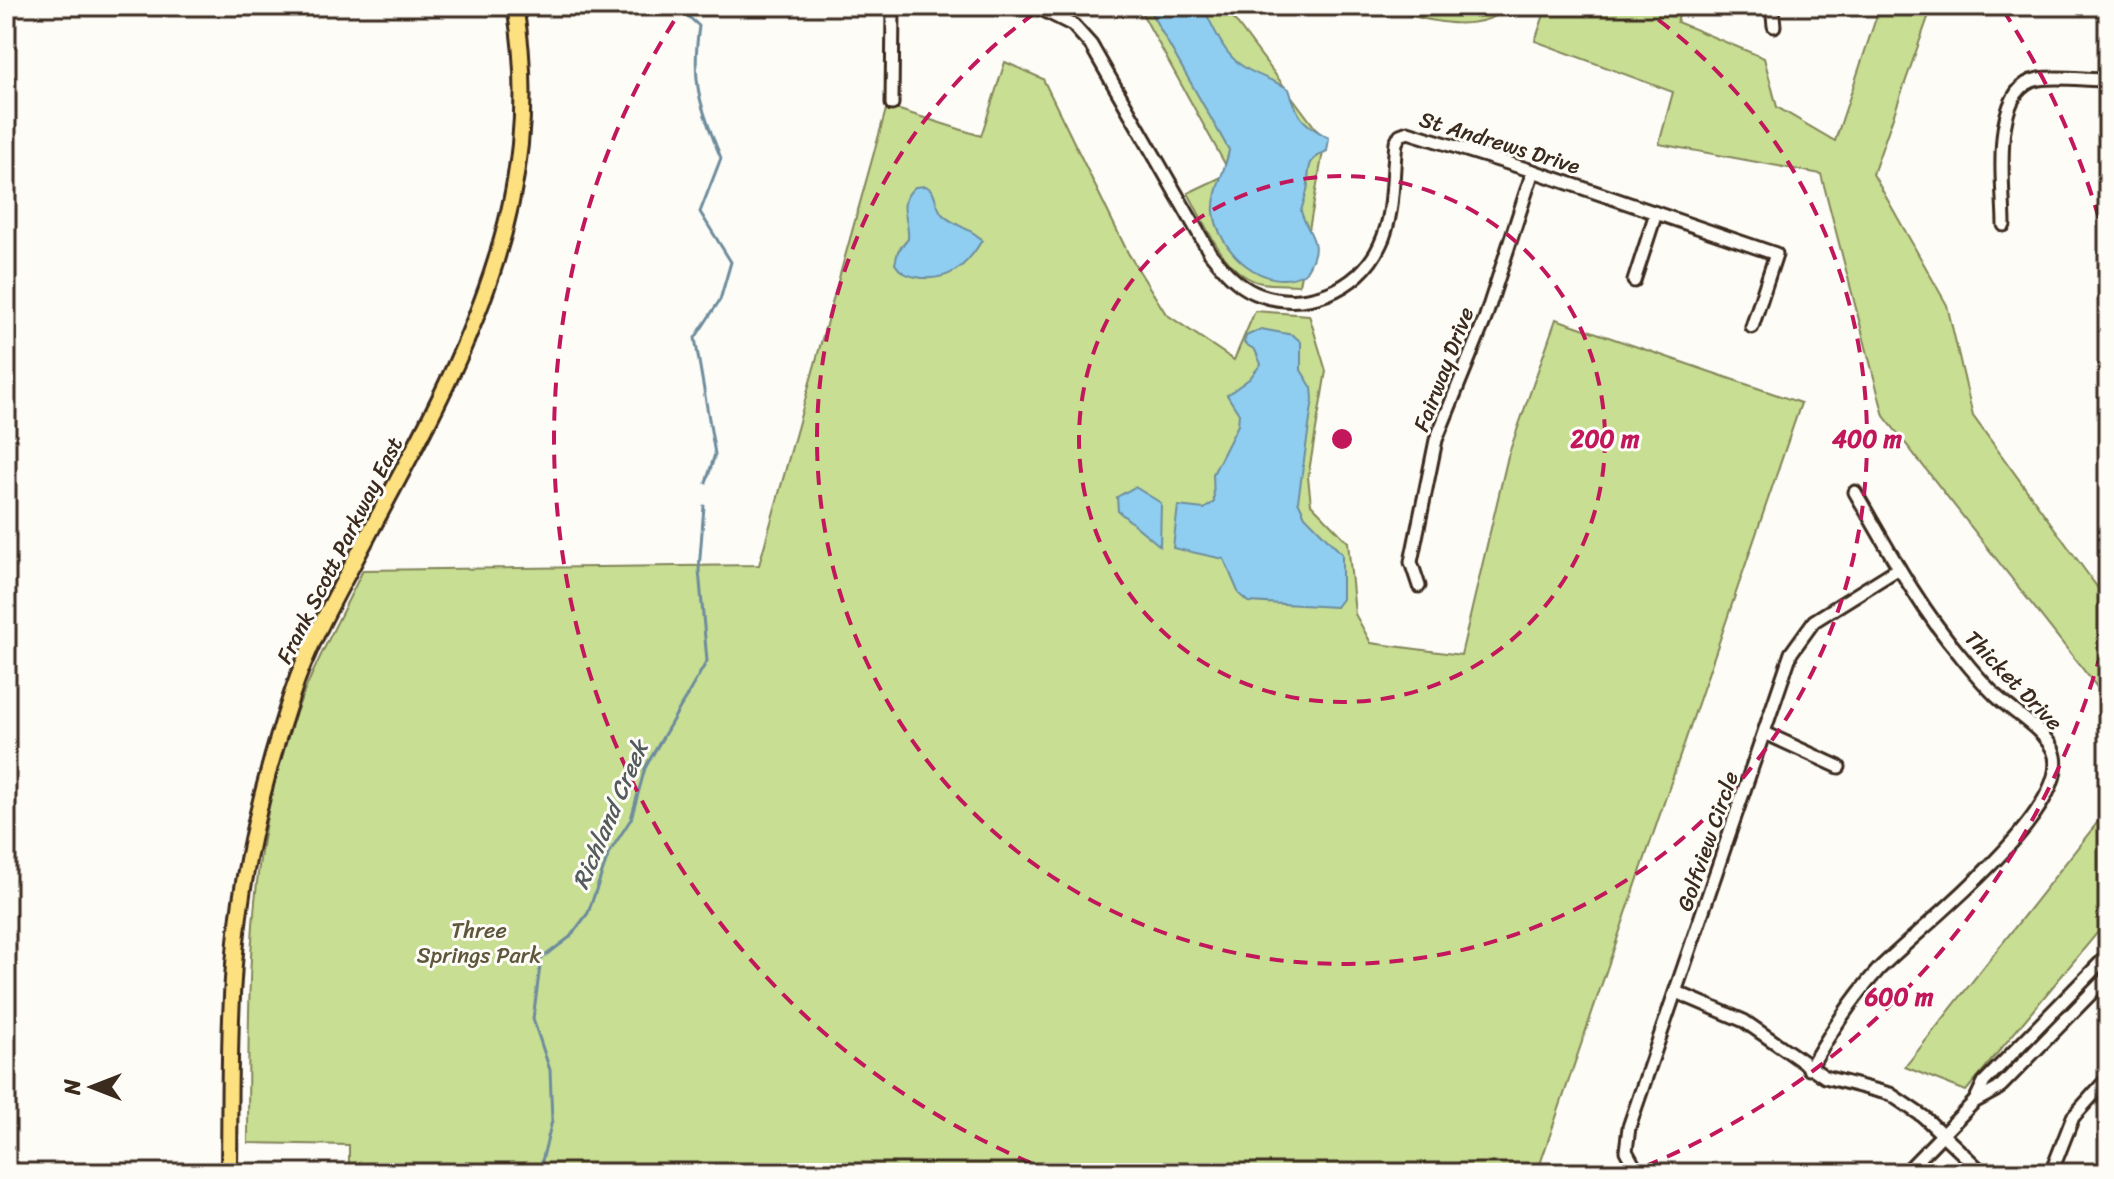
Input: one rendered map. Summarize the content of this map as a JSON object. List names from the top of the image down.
{
  "streets": {
    "main road": ["Frank Scott Parkway East"],
    "street": [
      "St Andrews Drive",
      "Fairway Drive",
      "Thicket Drive",
      "Golfview Circle"
    ]
  },
  "crossings": [
    ["St Andrews Drive", "Fairway Drive"],
    ["Thicket Drive", "Golfview Circle"]
  ],
  "water": ["Richland Creek"],
  "parks": ["Three Springs Park"],
  "north": "left",
  "rings": ["200 m", "400 m", "600 m"]
}
